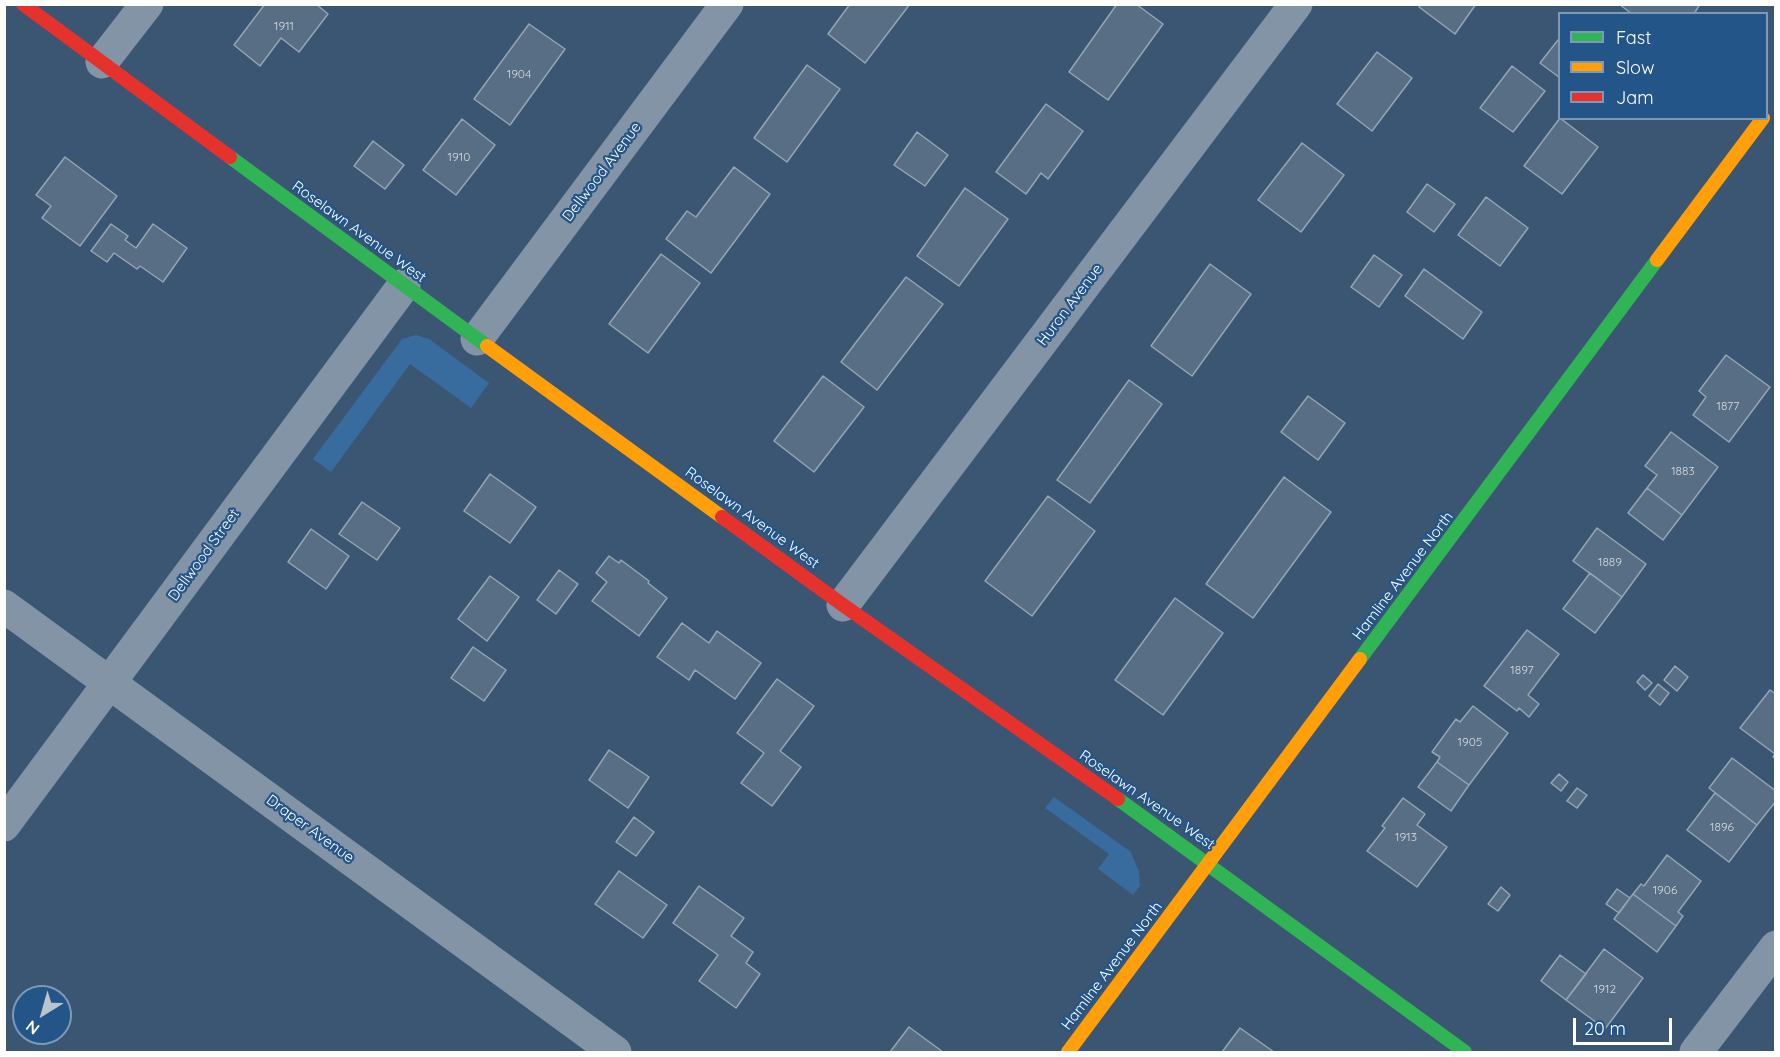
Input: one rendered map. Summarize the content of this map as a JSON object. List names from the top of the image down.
{
  "streets": {
    "street": [
      "Dellwood Avenue",
      "Roselawn Avenue West",
      "Huron Avenue",
      "Dellwood Street",
      "Hamline Avenue North",
      "Draper Avenue"
    ]
  },
  "crossings": [
    ["Dellwood Avenue", "Roselawn Avenue West"],
    ["Roselawn Avenue West", "Huron Avenue"],
    ["Roselawn Avenue West", "Dellwood Street"],
    ["Roselawn Avenue West", "Hamline Avenue North"],
    ["Dellwood Street", "Draper Avenue"]
  ],
  "house_numbers": [
    "1911",
    "1904",
    "1910",
    "1877",
    "1883",
    "1889",
    "1897",
    "1905",
    "1896",
    "1913",
    "1906",
    "1912"
  ],
  "legend": ["Fast", "Slow", "Jam"],
  "scale_bar": "20 m",
  "north": "bottom left"
}
